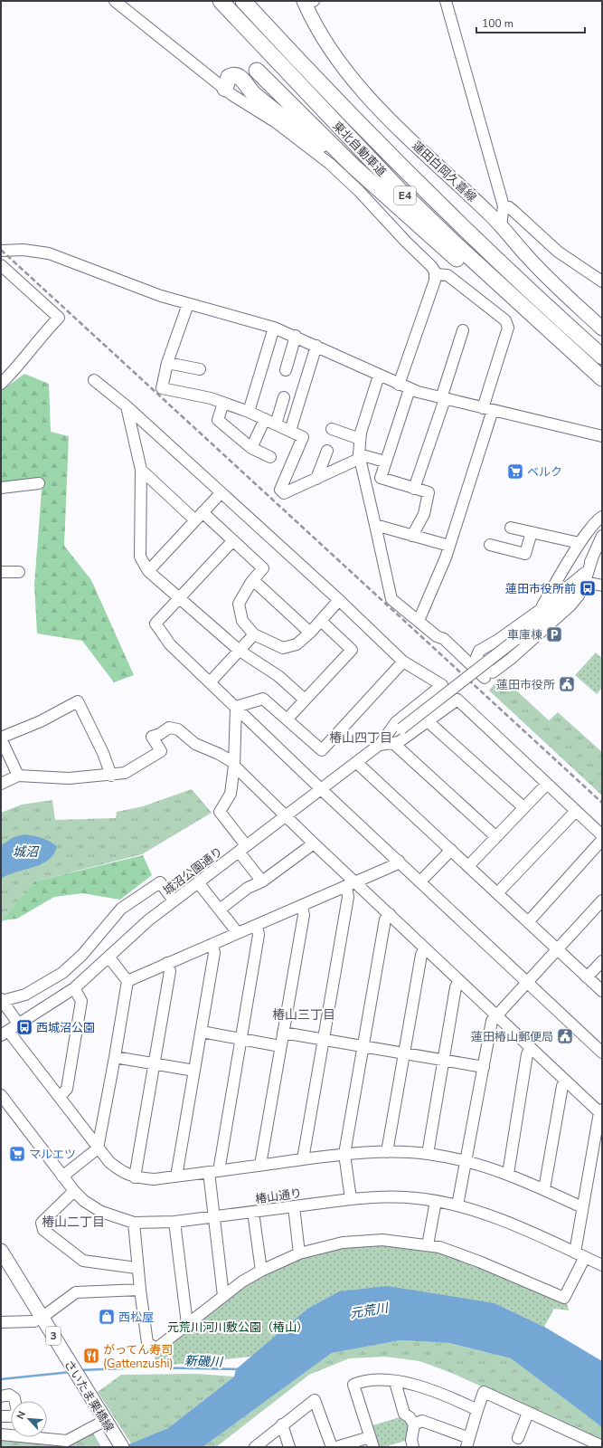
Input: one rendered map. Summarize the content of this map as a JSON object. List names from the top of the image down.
{
  "streets": {
    "highway": ["東北自動車道", "E4"],
    "main road": ["蓮田白岡久喜線", "3", "さいたま栗橋線"],
    "street": ["城沼公園通り", "椿山通り"]
  },
  "districts": ["椿山四丁目", "椿山三丁目", "椿山二丁目"],
  "water": ["城沼", "元荒川", "新磯川"],
  "parks": ["元荒川河川敷公園（椿山）"],
  "places": {
    "supermarket": ["ベルク", "マルエツ"],
    "bus stop": ["蓮田市役所前", "西城沼公園"],
    "parking": ["車庫棟"],
    "public building": ["蓮田市役所", "蓮田椿山郵便局"],
    "shop": ["西松屋"],
    "restaurant": ["がってん寿司 (Gattenzushi)"]
  },
  "scale_bar": "100 m",
  "north": "top left"
}
